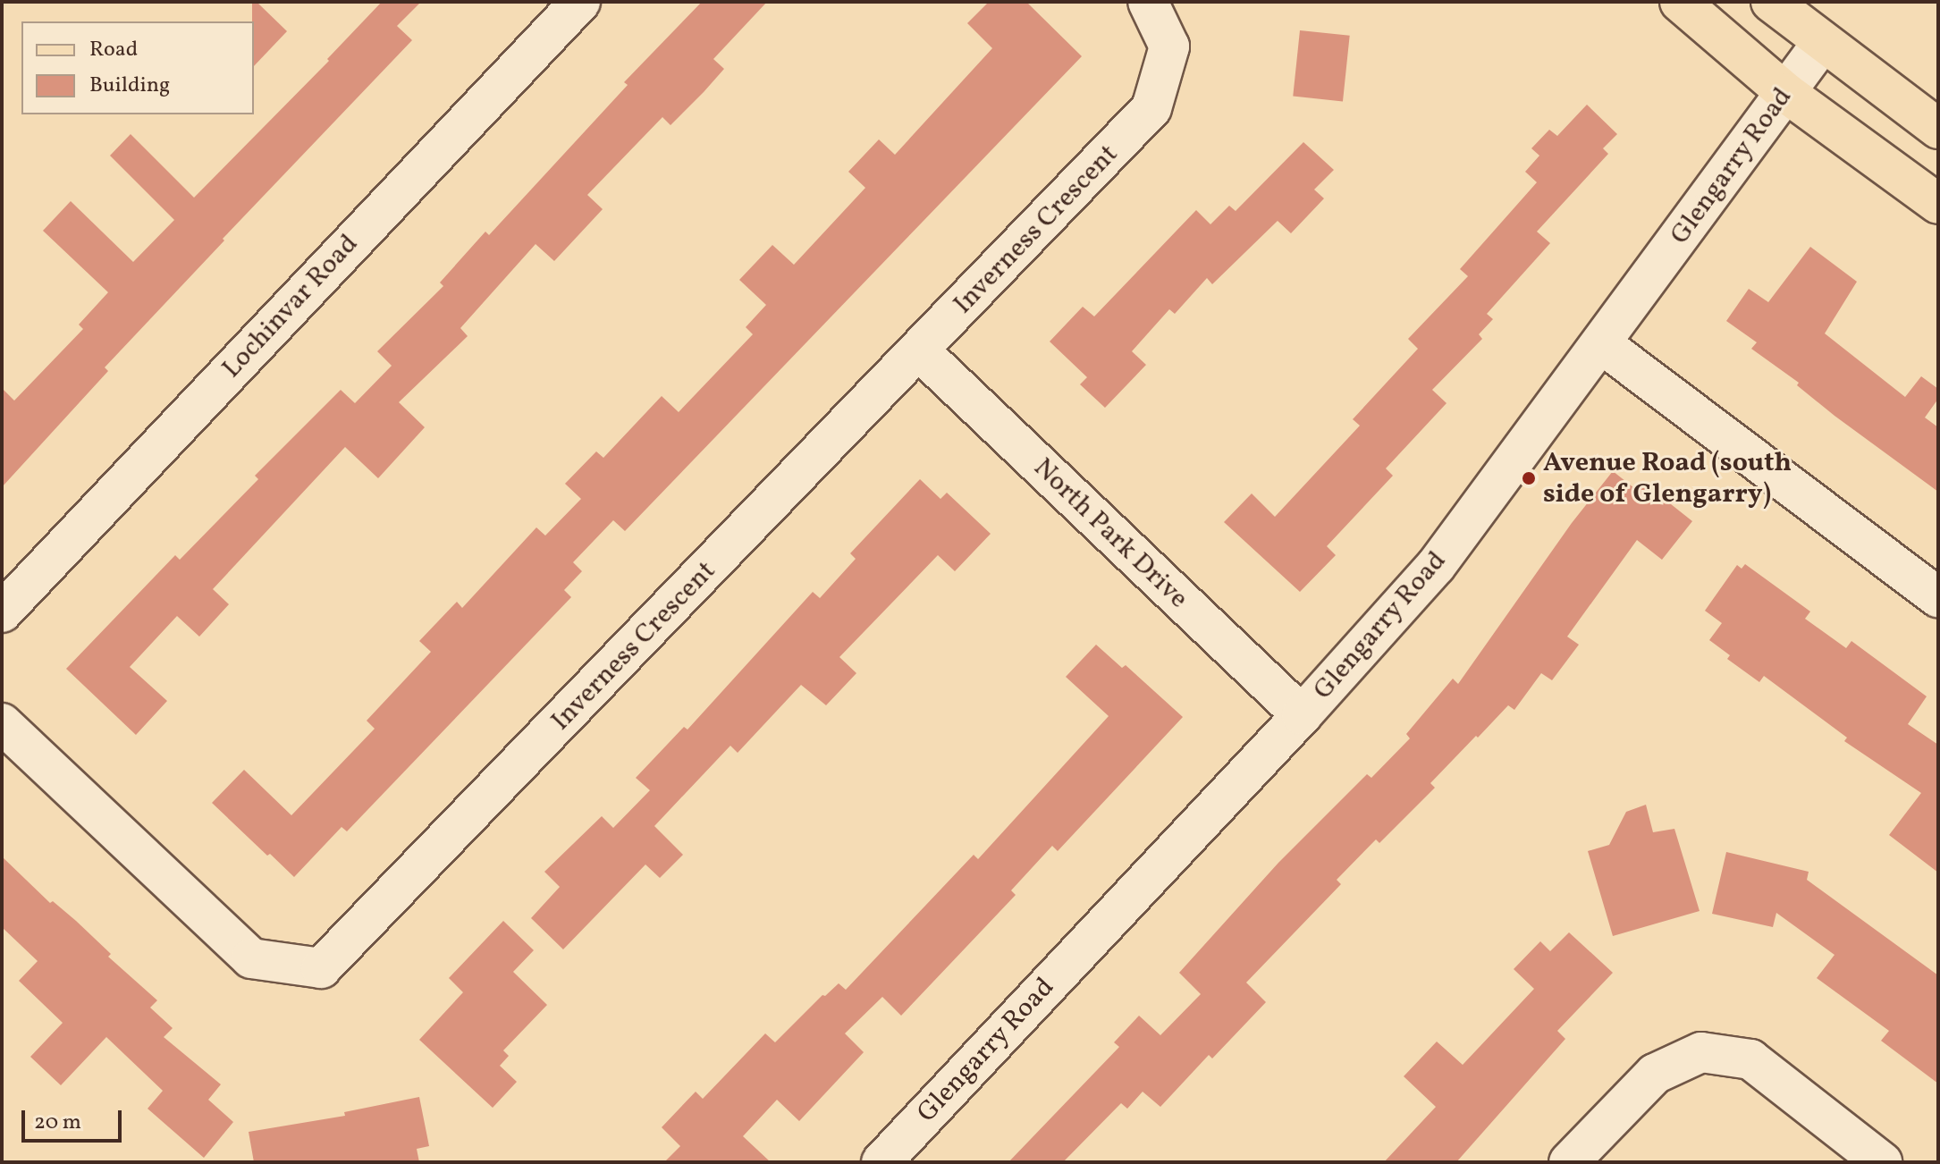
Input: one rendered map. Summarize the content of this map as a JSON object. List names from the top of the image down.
{
  "streets": {
    "street": [
      "Glengarry Road",
      "Inverness Crescent",
      "Lochinvar Road",
      "North Park Drive"
    ]
  },
  "crossings": [
    ["Glengarry Road", "North Park Drive"],
    ["Inverness Crescent", "North Park Drive"]
  ],
  "places": ["Avenue Road (south side of Glengarry)"],
  "legend": ["Road", "Building"],
  "scale_bar": "20 m"
}
